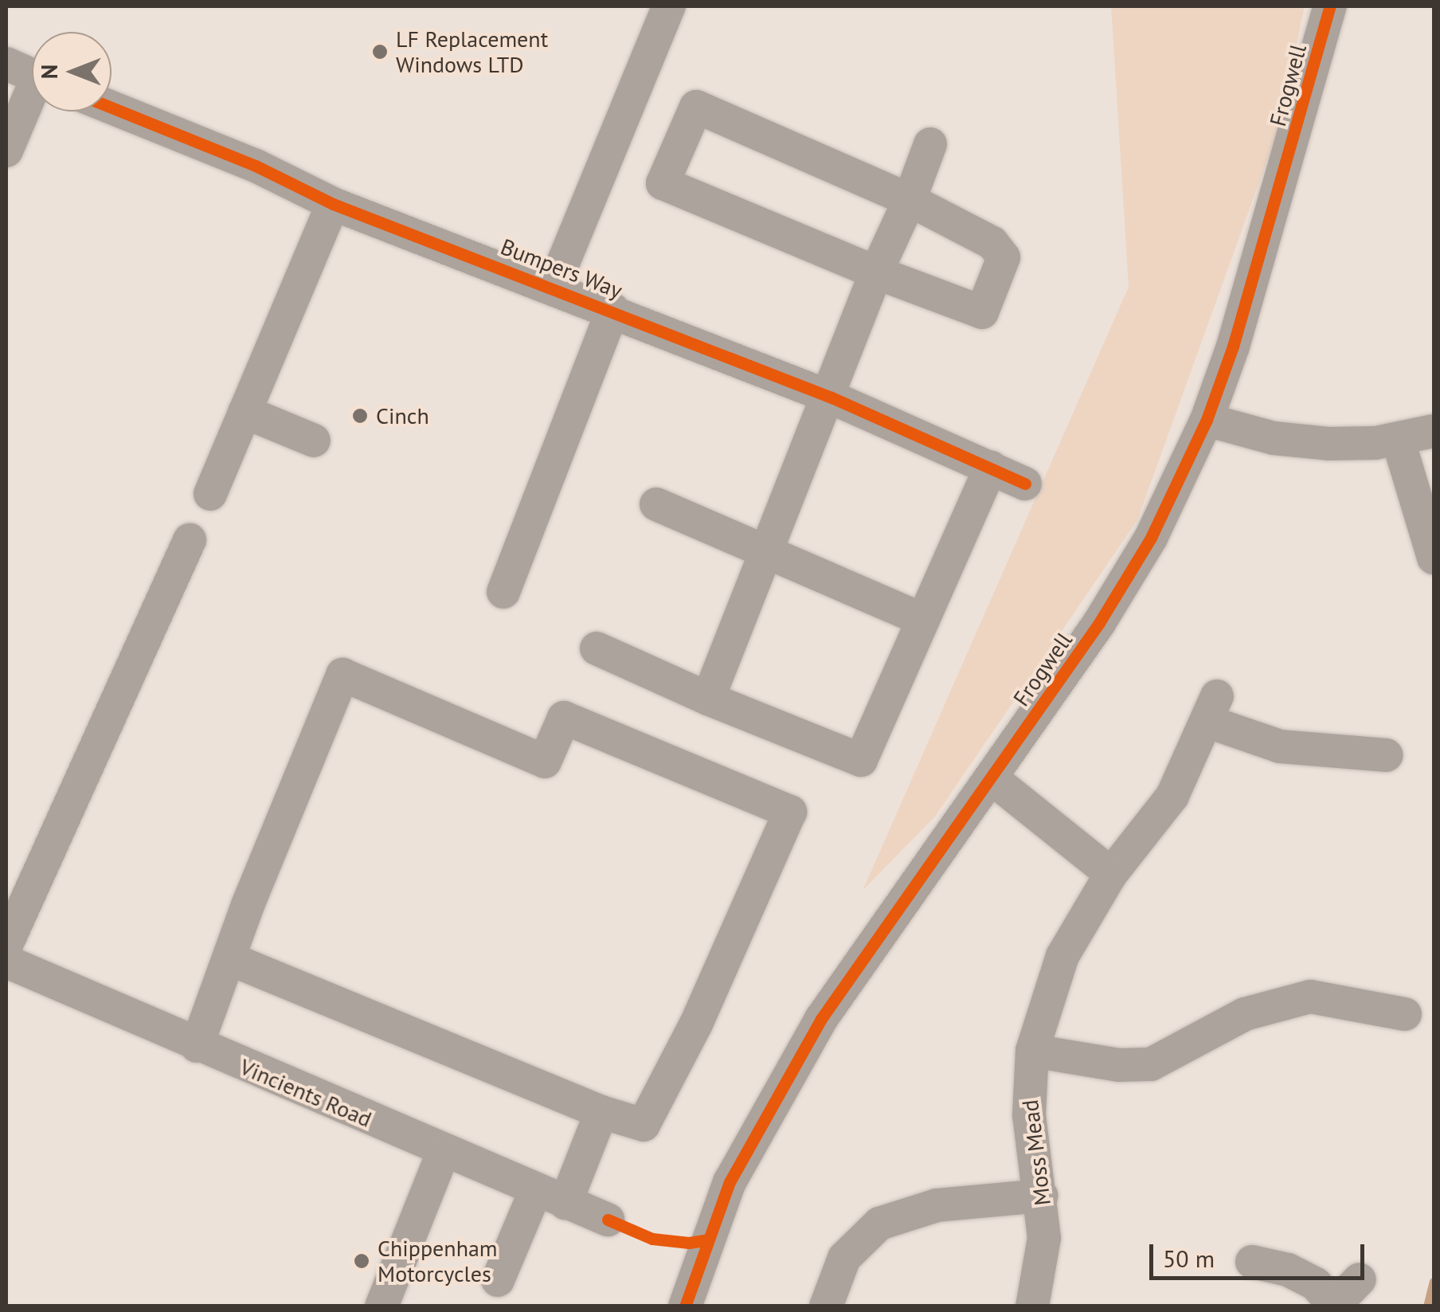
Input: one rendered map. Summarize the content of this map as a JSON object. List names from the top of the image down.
{
  "streets": {
    "street": [
      "Frogwell",
      "Bumpers Way",
      "Vincients Road",
      "Moss Mead"
    ]
  },
  "places": ["LF Replacement Windows LTD", "Cinch", "Chippenham Motorcycles"],
  "scale_bar": "50 m",
  "north": "left"
}
